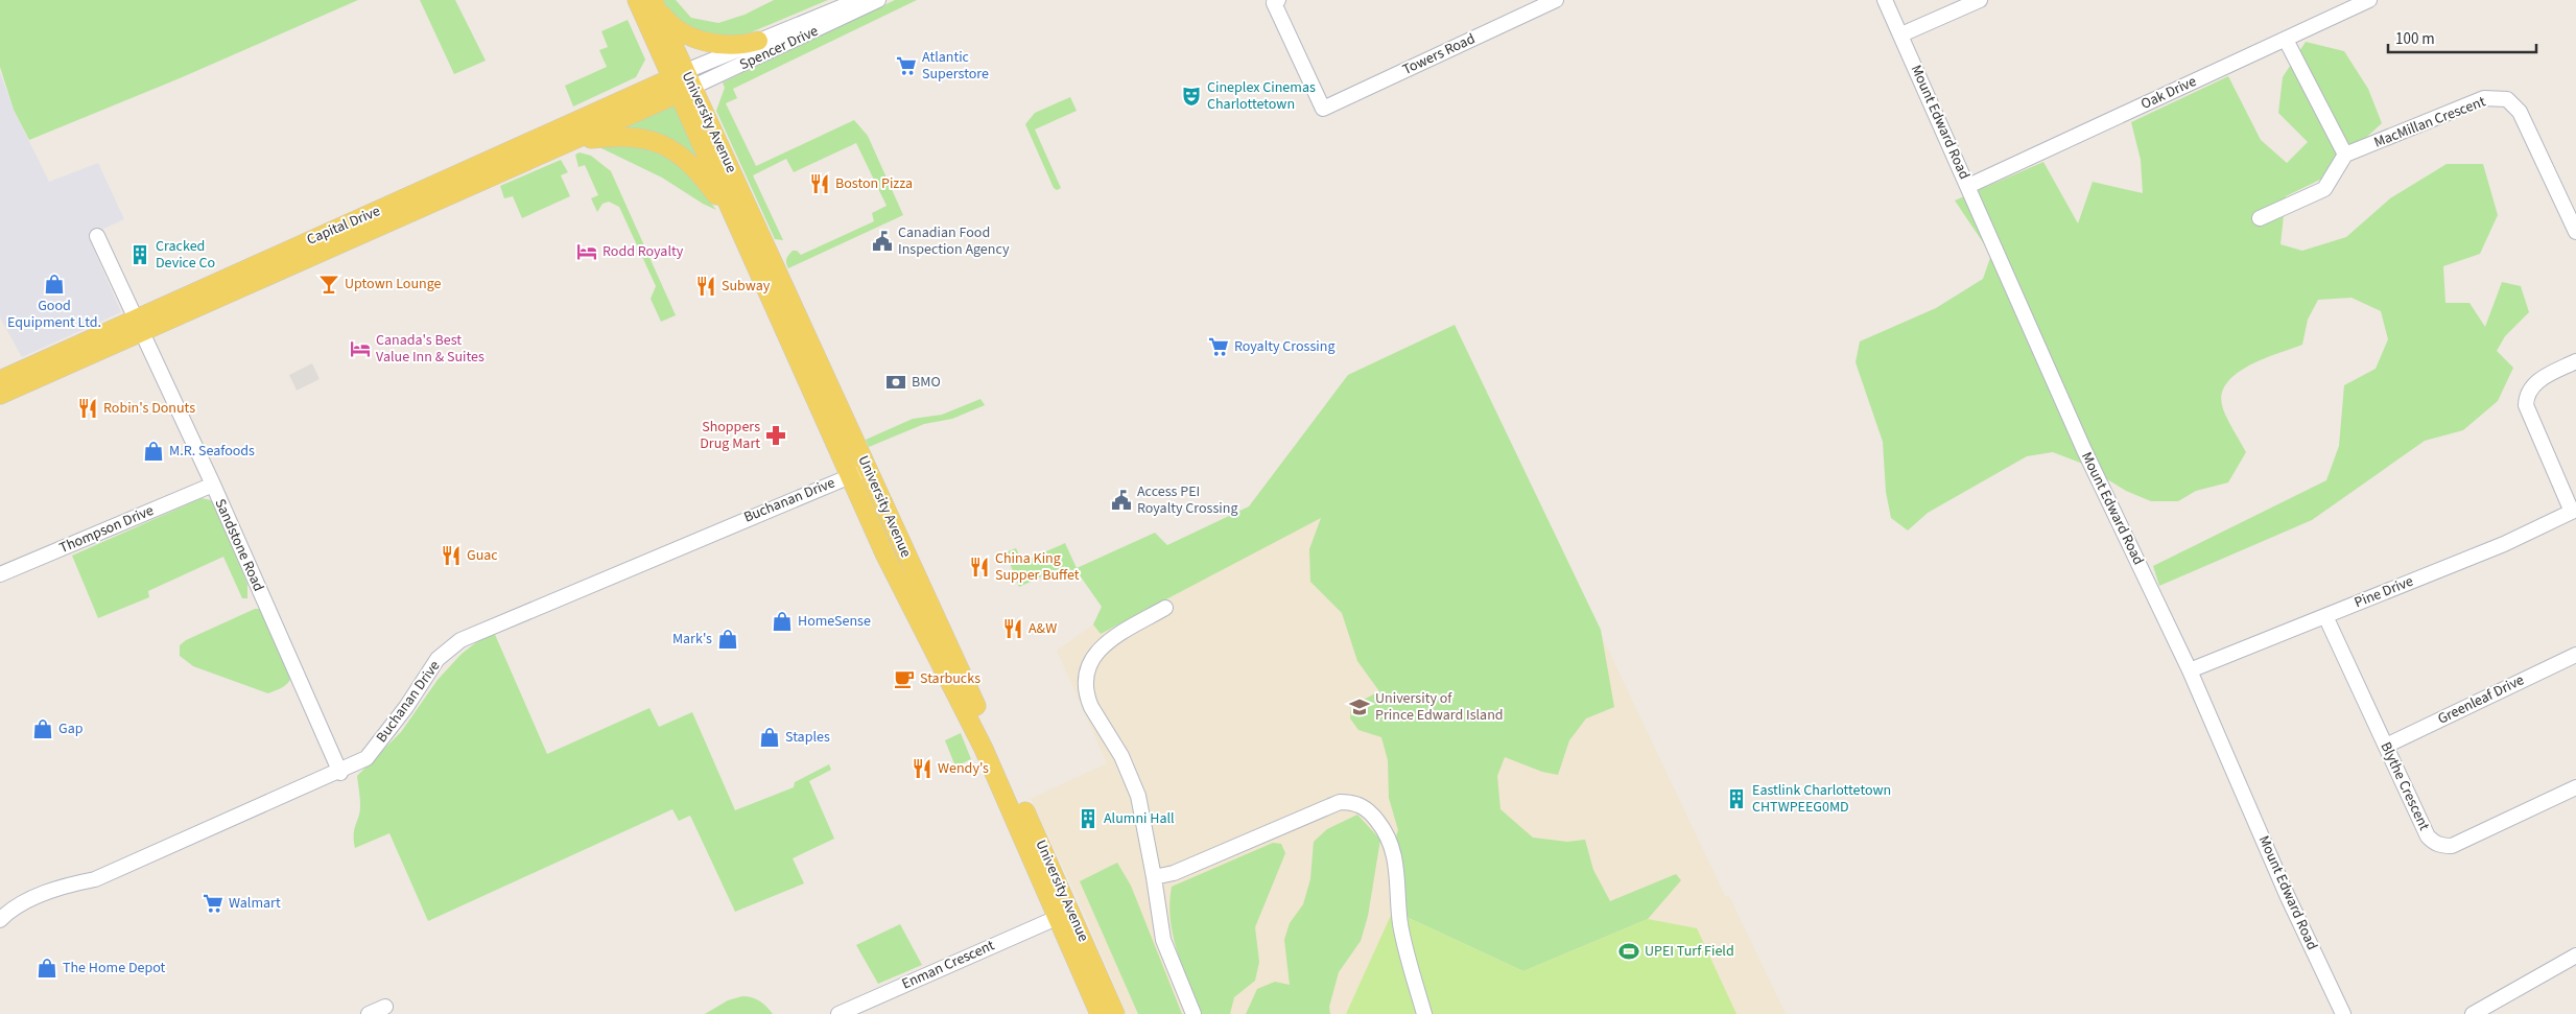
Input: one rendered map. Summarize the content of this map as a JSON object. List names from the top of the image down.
{
  "streets": {
    "main road": ["University Avenue", "Capital Drive"],
    "street": [
      "Spencer Drive",
      "Towers Road",
      "Oak Drive",
      "Mount Edward Road",
      "MacMillan Crescent",
      "Buchanan Drive",
      "Thompson Drive",
      "Sandstone Road",
      "Pine Drive",
      "Greenleaf Drive",
      "Blythe Crescent",
      "Enman Crescent"
    ]
  },
  "crossings": [
    ["Spencer Drive", "University Avenue"],
    ["Spencer Drive", "Capital Drive"],
    ["Oak Drive", "Mount Edward Road"],
    ["University Avenue", "Capital Drive"],
    ["University Avenue", "Buchanan Drive"],
    ["University Avenue", "Enman Crescent"],
    ["Mount Edward Road", "Pine Drive"],
    ["Capital Drive", "Sandstone Road"],
    ["Buchanan Drive", "Sandstone Road"],
    ["Thompson Drive", "Sandstone Road"],
    ["Pine Drive", "Blythe Crescent"],
    ["Greenleaf Drive", "Blythe Crescent"]
  ],
  "places": {
    "supermarket": ["Atlantic Superstore", "Royalty Crossing", "Walmart"],
    "theatre": ["Cineplex Cinemas Charlottetown"],
    "restaurant": [
      "Boston Pizza",
      "Subway",
      "Robin's Donuts",
      "Guac",
      "China King Supper Buffet",
      "A&W",
      "Wendy's"
    ],
    "public building": ["Canadian Food Inspection Agency", "Access PEI Royalty Crossing"],
    "hotel": ["Rodd Royalty", "Canada's Best Value Inn & Suites"],
    "building": ["Cracked Device Co", "Eastlink Charlottetown CHTWPEEG0MD", "Alumni Hall"],
    "shop": [
      "Good Equipment Ltd.",
      "M.R. Seafoods",
      "HomeSense",
      "Mark's",
      "Gap",
      "Staples",
      "The Home Depot"
    ],
    "bar": ["Uptown Lounge"],
    "bank": ["BMO"],
    "pharmacy": ["Shoppers Drug Mart"],
    "cafe": ["Starbucks"],
    "school or university": ["University of Prince Edward Island"],
    "sports": ["UPEI Turf Field"]
  },
  "scale_bar": "100 m"
}
